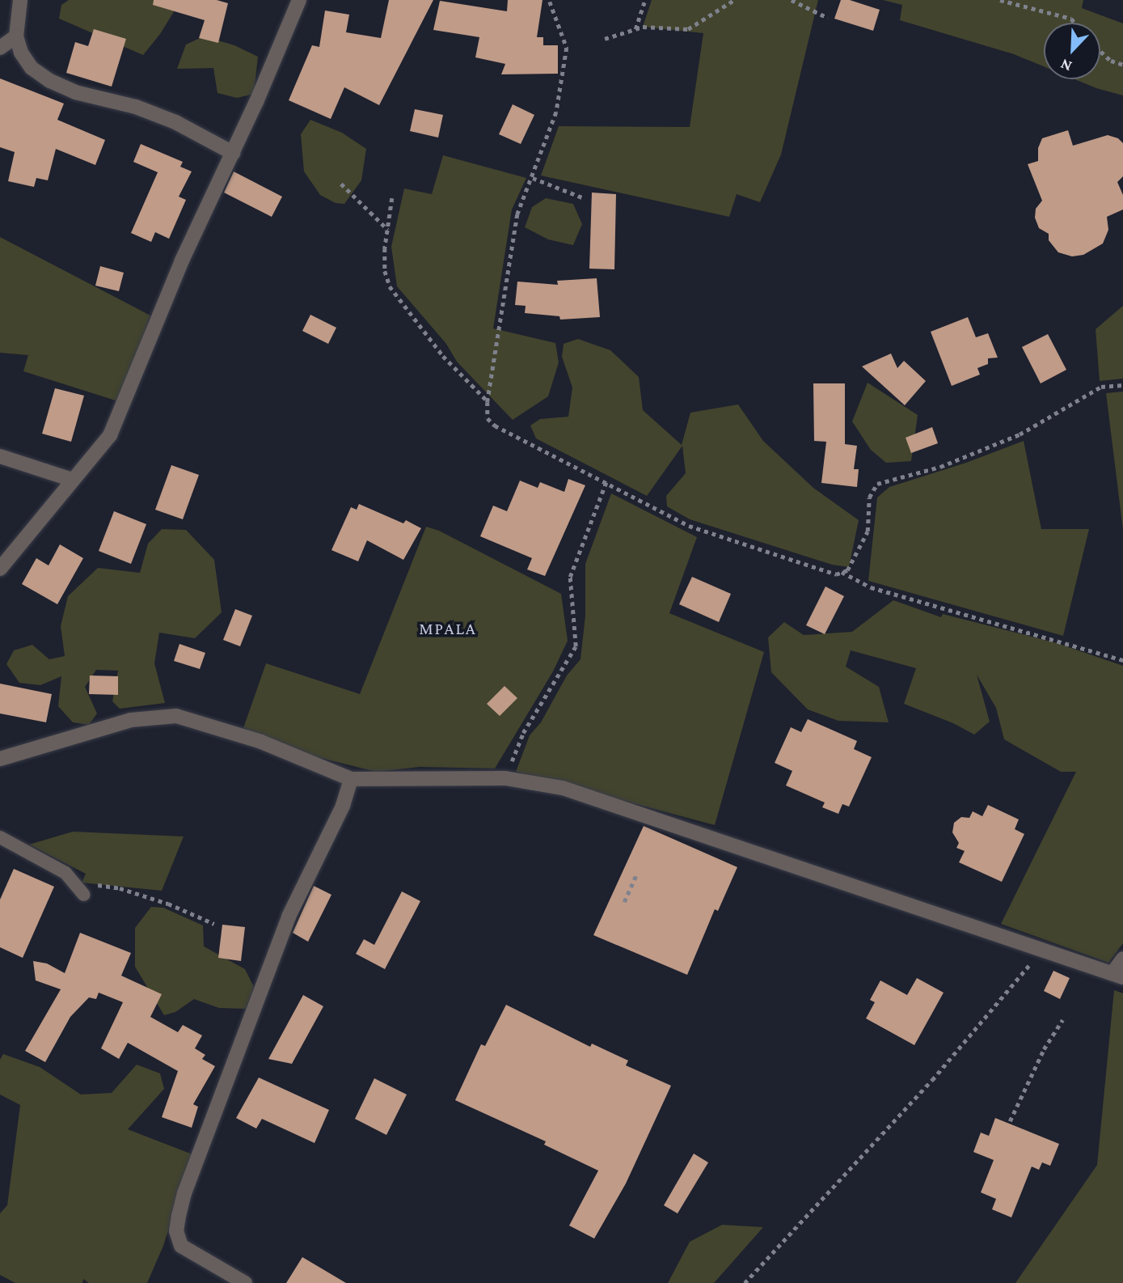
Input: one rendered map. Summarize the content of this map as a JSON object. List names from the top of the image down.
{
  "districts": ["MPALA"],
  "north": "bottom left"
}
